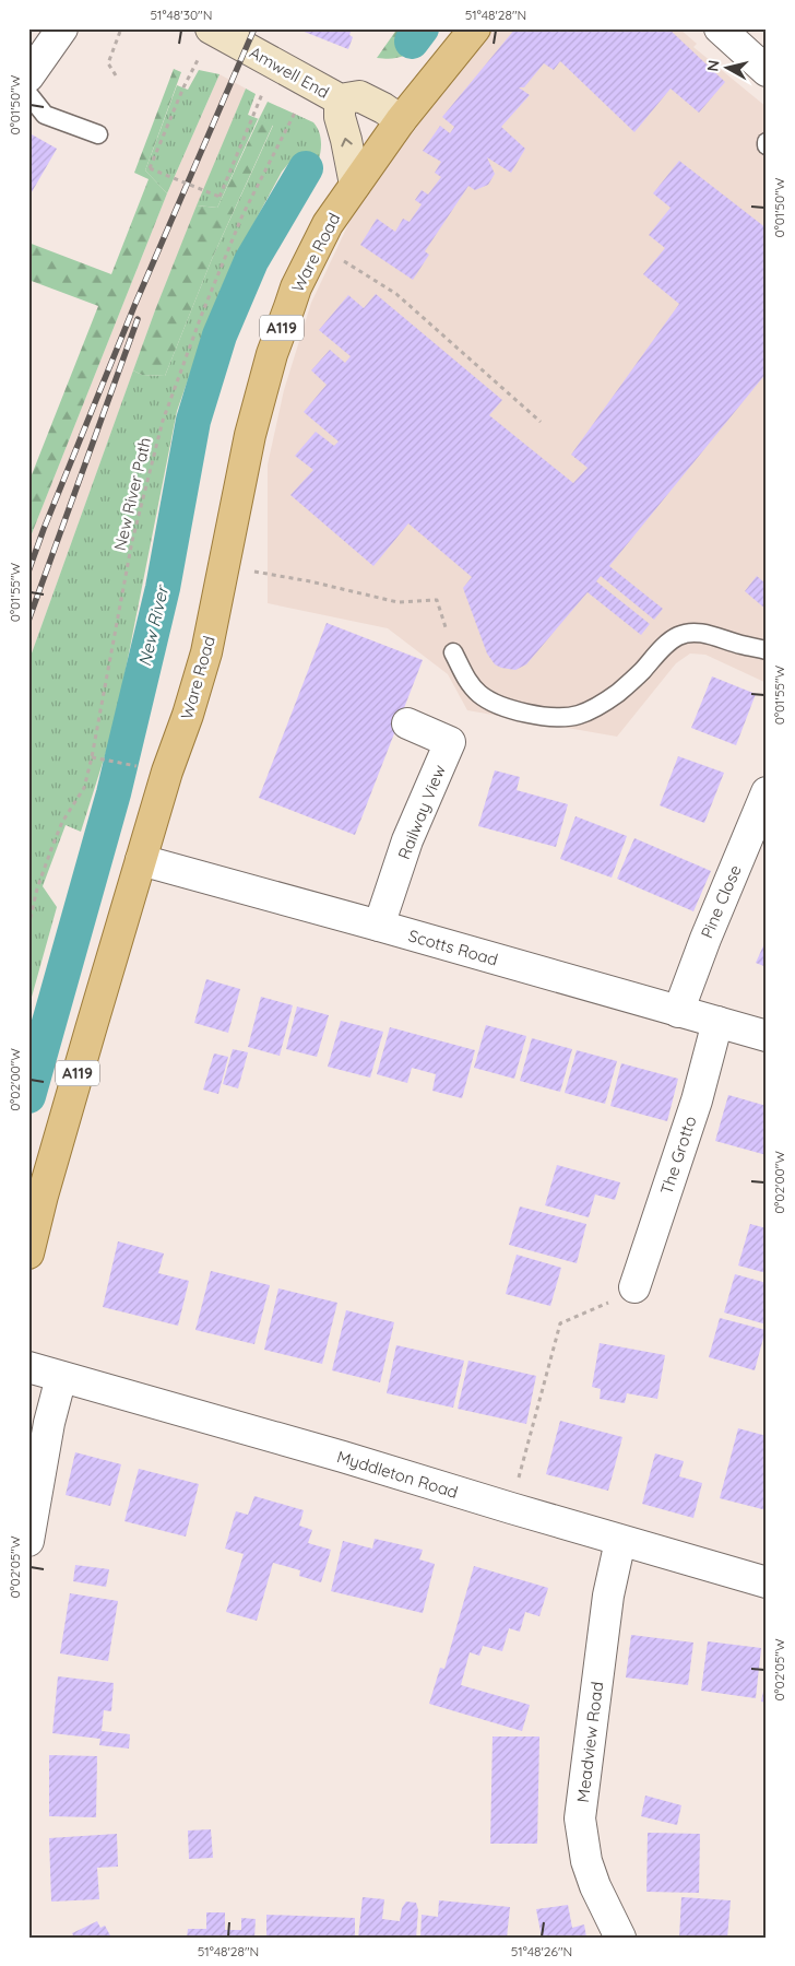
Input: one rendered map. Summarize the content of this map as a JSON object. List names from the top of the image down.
{
  "streets": {
    "main road": ["Ware Road", "A119"],
    "street": [
      "Amwell End",
      "Railway View",
      "Pine Close",
      "Scotts Road",
      "The Grotto",
      "Myddleton Road",
      "Meadview Road"
    ],
    "path": ["New River Path"]
  },
  "crossings": [
    ["Amwell End", "Ware Road"],
    ["Amwell End", "A119"],
    ["Amwell End", "New River Path"],
    ["Ware Road", "A119"],
    ["Ware Road", "Scotts Road"],
    ["Railway View", "Scotts Road"],
    ["Pine Close", "Scotts Road"],
    ["Scotts Road", "The Grotto"],
    ["Myddleton Road", "Meadview Road"]
  ],
  "water": ["New River"],
  "north": "left",
  "coordinates": [
    "51°48'30\"N",
    "51°48'28\"N",
    "0°01'50\"W",
    "0°01'55\"W",
    "0°02'00\"W",
    "0°02'05\"W",
    "51°48'26\"N"
  ]
}
